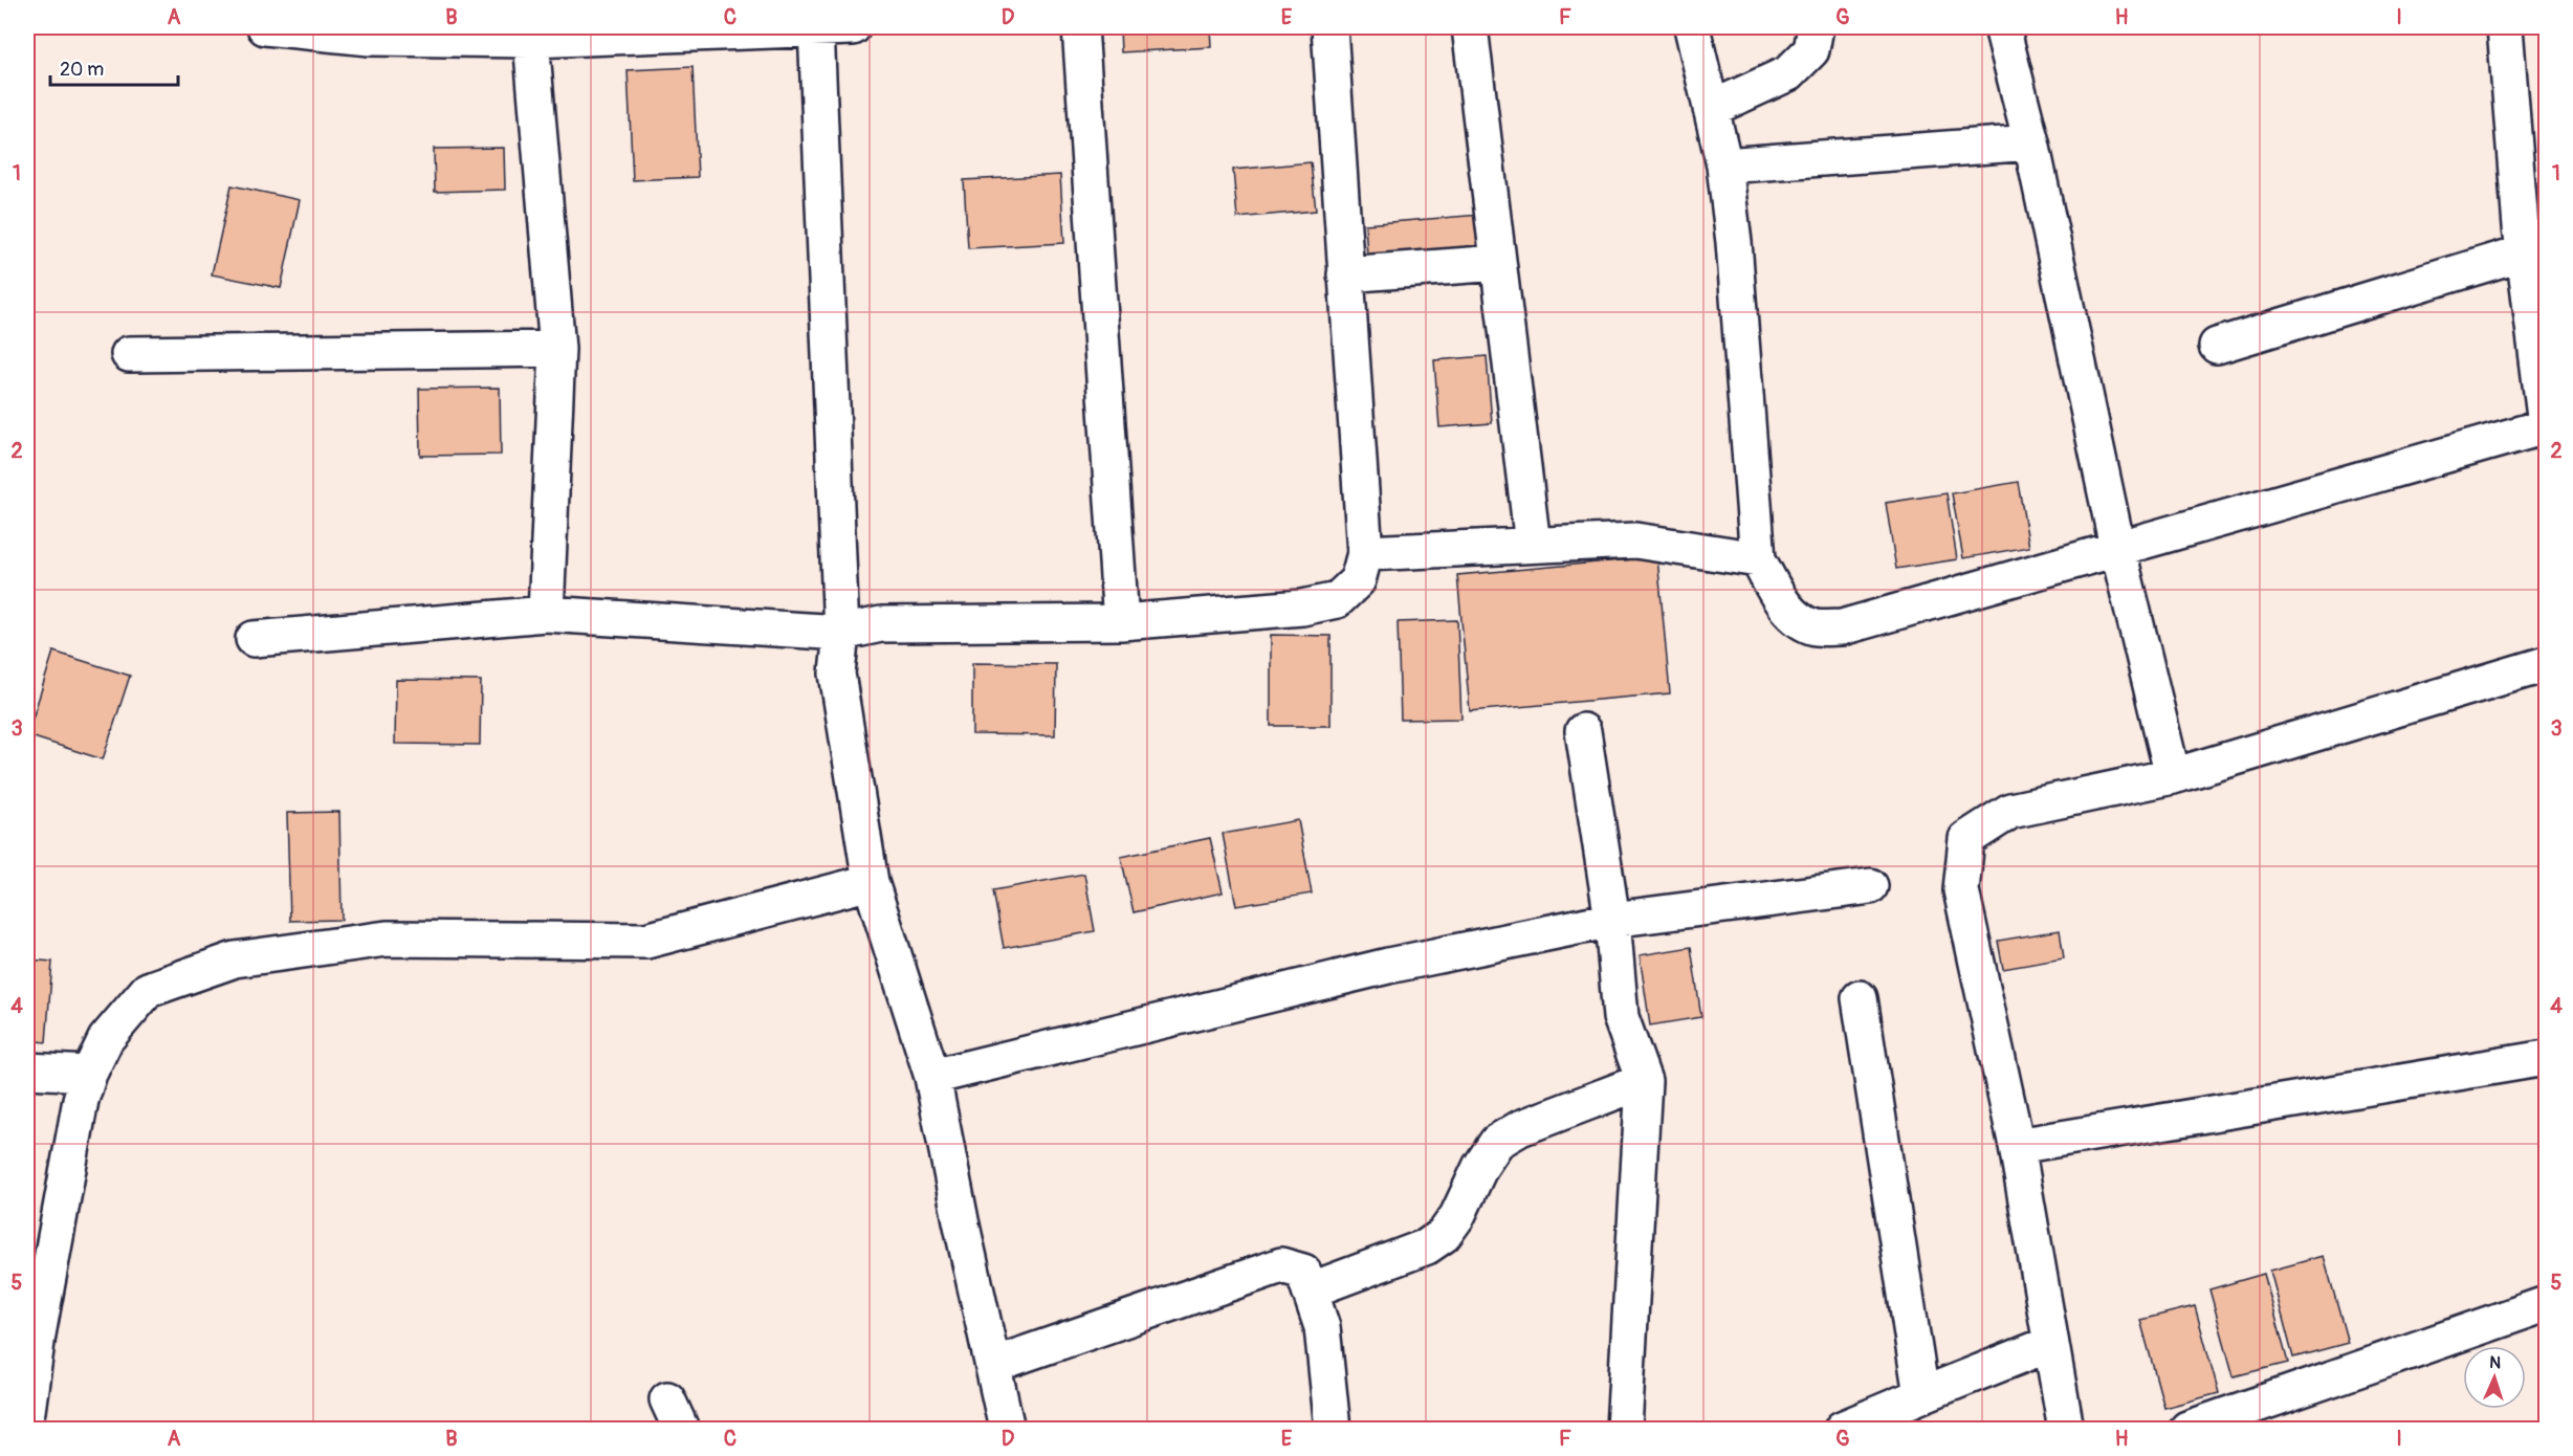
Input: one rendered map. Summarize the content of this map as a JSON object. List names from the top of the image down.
{
  "scale_bar": "20 m",
  "north": "top",
  "grid": {
    "columns": [
      "A",
      "B",
      "C",
      "D",
      "E",
      "F",
      "G",
      "H",
      "I"
    ],
    "rows": [
      "1",
      "2",
      "3",
      "4",
      "5"
    ]
  }
}
